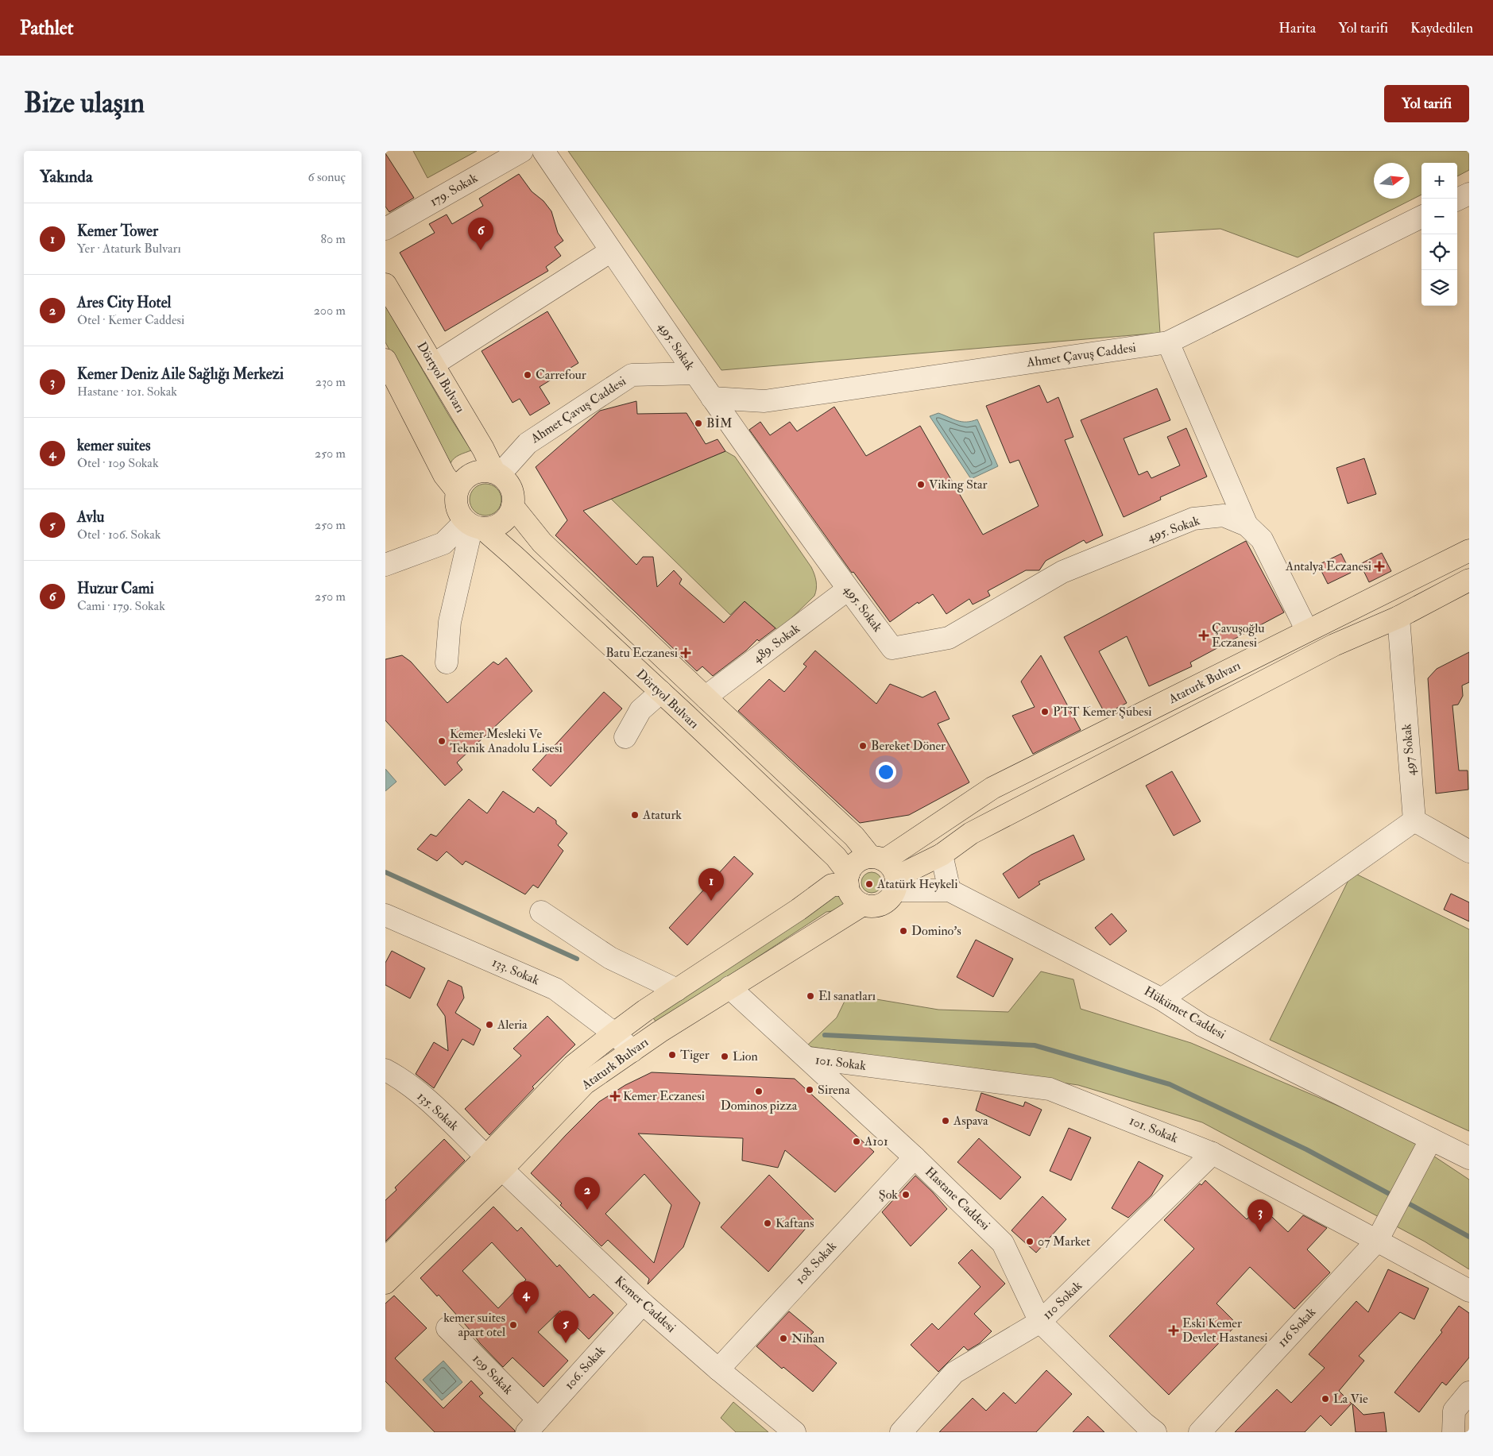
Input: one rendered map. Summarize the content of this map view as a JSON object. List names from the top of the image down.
{
  "streets": {
    "main road": ["Dörtyol Bulvarı", "Ataturk Bulvarı"],
    "street": [
      "179. Sokak",
      "495. Sokak",
      "Ahmet Çavuş Caddesi",
      "489. Sokak",
      "497 Sokak",
      "133. Sokak",
      "Hükümet Caddesi",
      "101. Sokak",
      "135. Sokak",
      "Hastane Caddesi",
      "108. Sokak",
      "110 Sokak",
      "Kemer Caddesi",
      "116 Sokak",
      "106. Sokak",
      "109 Sokak"
    ]
  },
  "crossings": [
    ["495. Sokak", "Ahmet Çavuş Caddesi"],
    ["495. Sokak", "489. Sokak"],
    ["495. Sokak", "Ataturk Bulvarı"],
    ["Ahmet Çavuş Caddesi", "Dörtyol Bulvarı"],
    ["Dörtyol Bulvarı", "489. Sokak"],
    ["Dörtyol Bulvarı", "Ataturk Bulvarı"],
    ["Dörtyol Bulvarı", "Hükümet Caddesi"],
    ["Ataturk Bulvarı", "497 Sokak"],
    ["Ataturk Bulvarı", "133. Sokak"],
    ["Ataturk Bulvarı", "Hükümet Caddesi"],
    ["Ataturk Bulvarı", "135. Sokak"],
    ["Ataturk Bulvarı", "Hastane Caddesi"],
    ["Ataturk Bulvarı", "Kemer Caddesi"],
    ["Hükümet Caddesi", "116 Sokak"],
    ["101. Sokak", "Hastane Caddesi"],
    ["101. Sokak", "110 Sokak"],
    ["101. Sokak", "116 Sokak"],
    ["135. Sokak", "Kemer Caddesi"],
    ["Hastane Caddesi", "108. Sokak"],
    ["Hastane Caddesi", "110 Sokak"],
    ["108. Sokak", "Kemer Caddesi"],
    ["Kemer Caddesi", "106. Sokak"],
    ["106. Sokak", "109 Sokak"]
  ],
  "places": {
    "other": [
      "Carrefour",
      "BİM",
      "Viking Star",
      "PTT Kemer Şubesi",
      "Kemer Mesleki Ve Teknik Anadolu Lisesi",
      "Bereket Döner",
      "Ataturk",
      "Atatürk Heykeli",
      "Domino's",
      "El sanatları",
      "Aleria",
      "Tiger",
      "Lion",
      "Sirena",
      "Dominos pizza",
      "Aspava",
      "A101",
      "Şok",
      "Kaftans",
      "07 Market",
      "kemer suites apart otel",
      "Nihan",
      "La Vie"
    ],
    "health": [
      "Antalya Eczanesi",
      "Çavuşoğlu Eczanesi",
      "Batu Eczanesi",
      "Kemer Eczanesi",
      "Eski Kemer Devlet Hastanesi"
    ]
  },
  "north": "right",
  "page": {
    "header": "Pathlet",
    "nav": ["Harita", "Yol tarifi", "Kaydedilen"],
    "buttons": "Yol tarifi",
    "title": "Bize ulaşın",
    "heading": ["Yakında", "6 sonuç"],
    "map_buttons": ["+", "−"],
    "list": [
      {
        "mark": "1",
        "name": "Kemer Tower",
        "note": "Yer · Ataturk Bulvarı",
        "value": "80 m"
      },
      {
        "mark": "2",
        "name": "Ares City Hotel",
        "note": "Otel · Kemer Caddesi",
        "value": "200 m"
      },
      {
        "mark": "3",
        "name": "Kemer Deniz Aile Sağlığı Merkezi",
        "note": "Hastane · 101. Sokak",
        "value": "230 m"
      },
      {
        "mark": "4",
        "name": "kemer suites",
        "note": "Otel · 109 Sokak",
        "value": "250 m"
      },
      {
        "mark": "5",
        "name": "Avlu",
        "note": "Otel · 106. Sokak",
        "value": "250 m"
      },
      {
        "mark": "6",
        "name": "Huzur Cami",
        "note": "Cami · 179. Sokak",
        "value": "250 m"
      }
    ],
    "pins": [
      "6",
      "1",
      "2",
      "3",
      "4",
      "5"
    ]
  }
}
